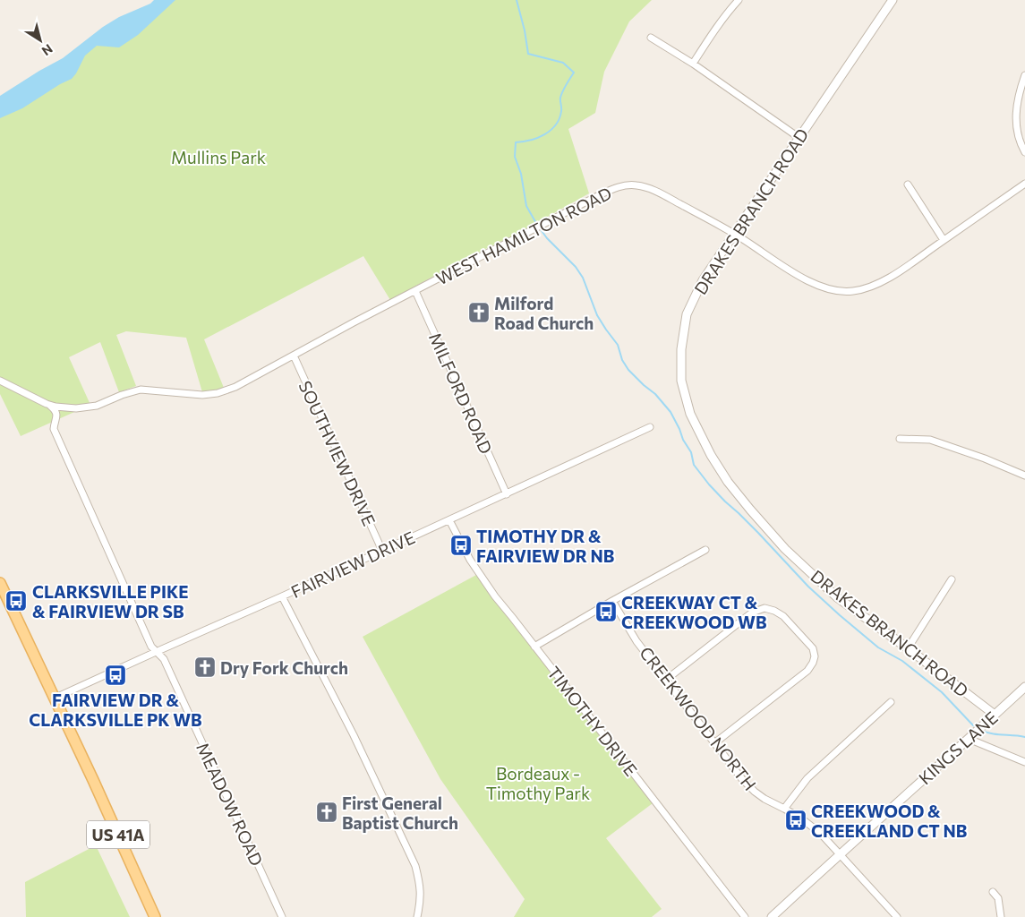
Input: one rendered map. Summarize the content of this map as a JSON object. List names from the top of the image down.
{
  "streets": {
    "main road": ["US 41A"],
    "street": [
      "DRAKES BRANCH ROAD",
      "WEST HAMILTON ROAD",
      "MILFORD ROAD",
      "SOUTHVIEW DRIVE",
      "FAIRVIEW DRIVE",
      "CREEKWOOD NORTH",
      "TIMOTHY DRIVE",
      "KINGS LANE",
      "MEADOW ROAD"
    ]
  },
  "crossings": [
    ["DRAKES BRANCH ROAD", "WEST HAMILTON ROAD"],
    ["DRAKES BRANCH ROAD", "KINGS LANE"],
    ["WEST HAMILTON ROAD", "MILFORD ROAD"],
    ["WEST HAMILTON ROAD", "SOUTHVIEW DRIVE"],
    ["WEST HAMILTON ROAD", "MEADOW ROAD"],
    ["MILFORD ROAD", "FAIRVIEW DRIVE"],
    ["SOUTHVIEW DRIVE", "FAIRVIEW DRIVE"],
    ["FAIRVIEW DRIVE", "TIMOTHY DRIVE"],
    ["FAIRVIEW DRIVE", "MEADOW ROAD"],
    ["FAIRVIEW DRIVE", "US 41A"],
    ["CREEKWOOD NORTH", "KINGS LANE"]
  ],
  "parks": ["Mullins Park", "Bordeaux - Timothy Park"],
  "places": {
    "church": ["Milford Road Church", "Dry Fork Church", "First General Baptist Church"],
    "bus stop": [
      "TIMOTHY DR & FAIRVIEW DR NB",
      "CLARKSVILLE PIKE & FAIRVIEW DR SB",
      "CREEKWAY CT & CREEKWOOD WB",
      "FAIRVIEW DR & CLARKSVILLE PK WB",
      "CREEKWOOD & CREEKLAND CT NB"
    ]
  },
  "north": "bottom right"
}
